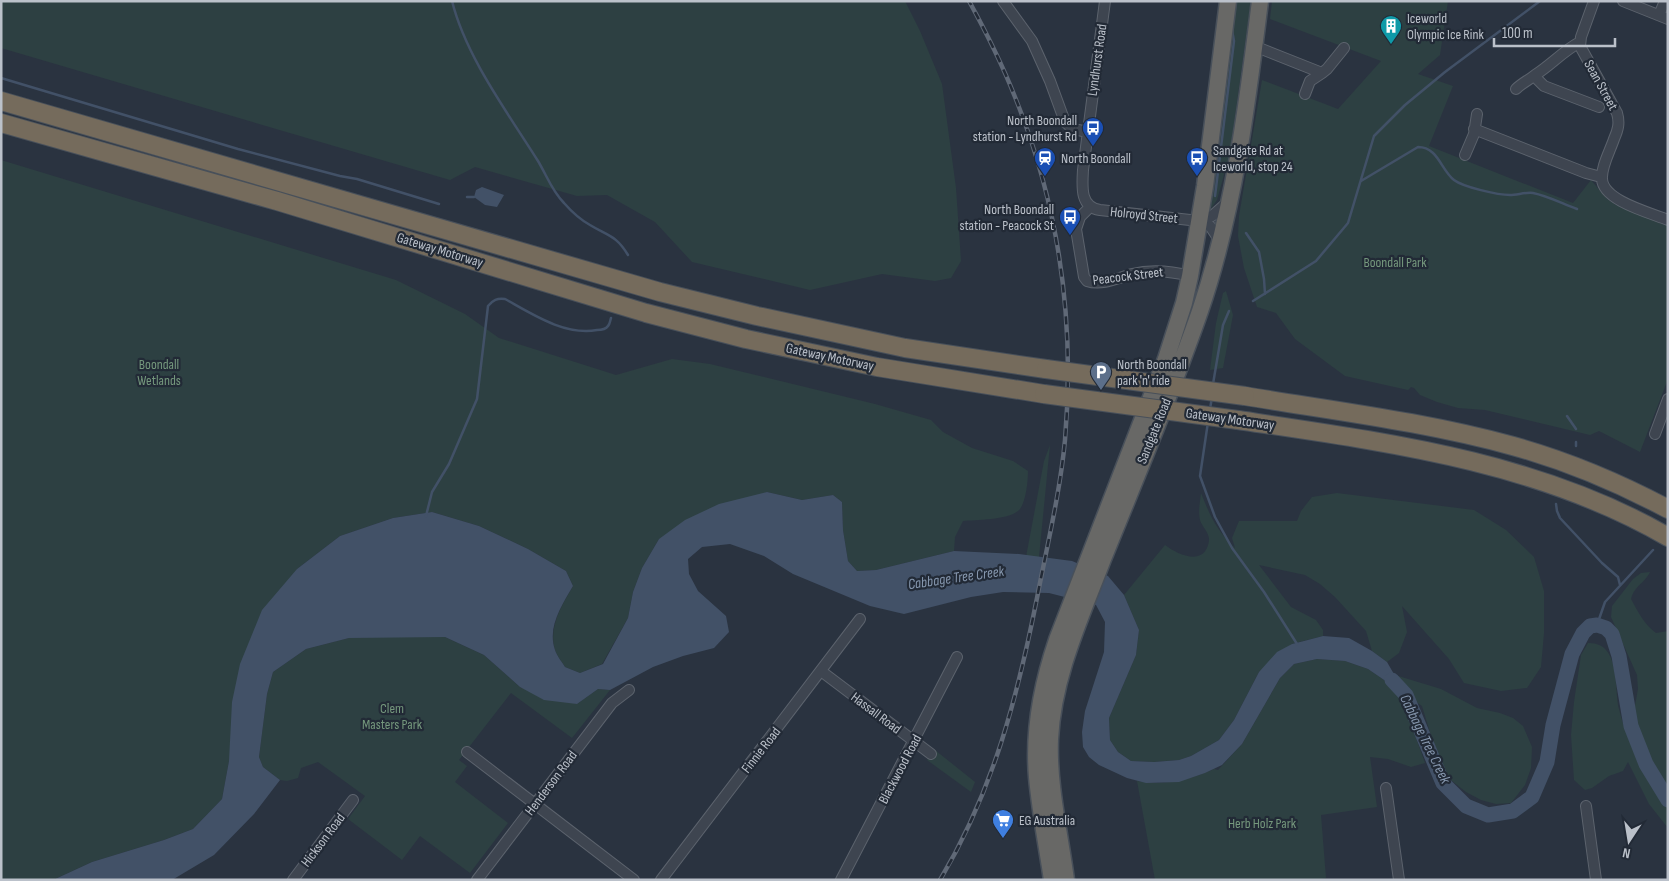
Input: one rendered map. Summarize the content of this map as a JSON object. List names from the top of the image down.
{
  "streets": {
    "highway": ["Gateway Motorway", "Sandgate Road"],
    "street": [
      "Lyndhurst Road",
      "Sean Street",
      "Holroyd Street",
      "Peacock Street",
      "Hassall Road",
      "Finnie Road",
      "Blackwood Road",
      "Henderson Road",
      "Hickson Road"
    ]
  },
  "crossings": [
    ["Lyndhurst Road", "Holroyd Street"],
    ["Lyndhurst Road", "Peacock Street"],
    ["Holroyd Street", "Peacock Street"],
    ["Holroyd Street", "Sandgate Road"],
    ["Peacock Street", "Sandgate Road"],
    ["Hassall Road", "Finnie Road"],
    ["Hassall Road", "Blackwood Road"]
  ],
  "water": ["Cabbage Tree Creek"],
  "parks": [
    "Boondall Park",
    "Boondall Wetlands",
    "Clem Masters Park",
    "Herb Holz Park"
  ],
  "places": {
    "building": ["Iceworld Olympic Ice Rink"],
    "bus stop": ["North Boondall station - Lyndhurst Rd", "Sandgate Rd at Iceworld, stop 24", "North Boondall station - Peacock St"],
    "station": ["North Boondall"],
    "parking": ["North Boondall park 'n' ride"],
    "supermarket": ["EG Australia"]
  },
  "scale_bar": "100 m",
  "north": "bottom"
}
